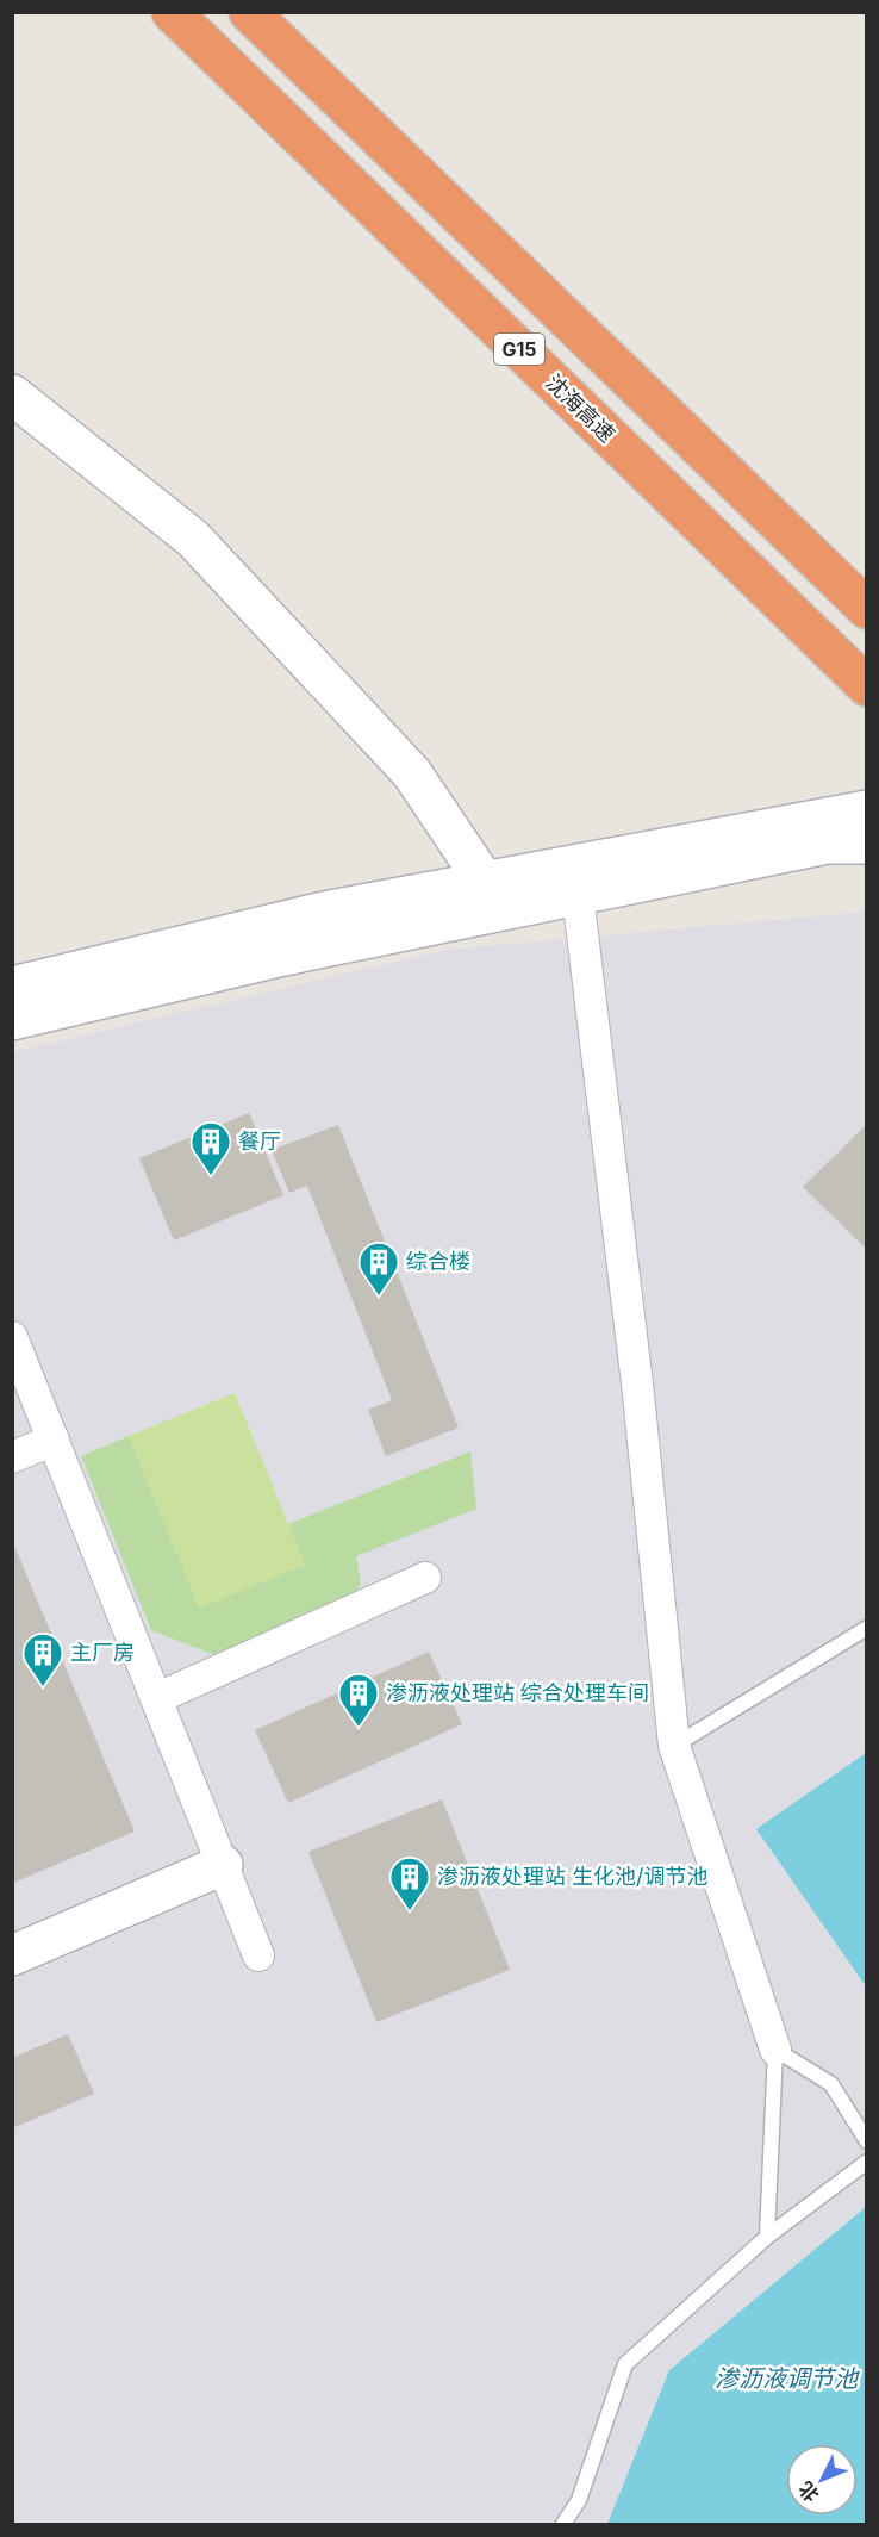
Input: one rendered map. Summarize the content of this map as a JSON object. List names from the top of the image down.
{
  "streets": {
    "highway": ["G15", "沈海高速"]
  },
  "water": ["渗沥液调节池"],
  "places": {
    "building": [
      "餐厅",
      "综合楼",
      "主厂房",
      "渗沥液处理站 综合处理车间",
      "渗沥液处理站 生化池/调节池"
    ]
  },
  "north": "bottom left"
}
